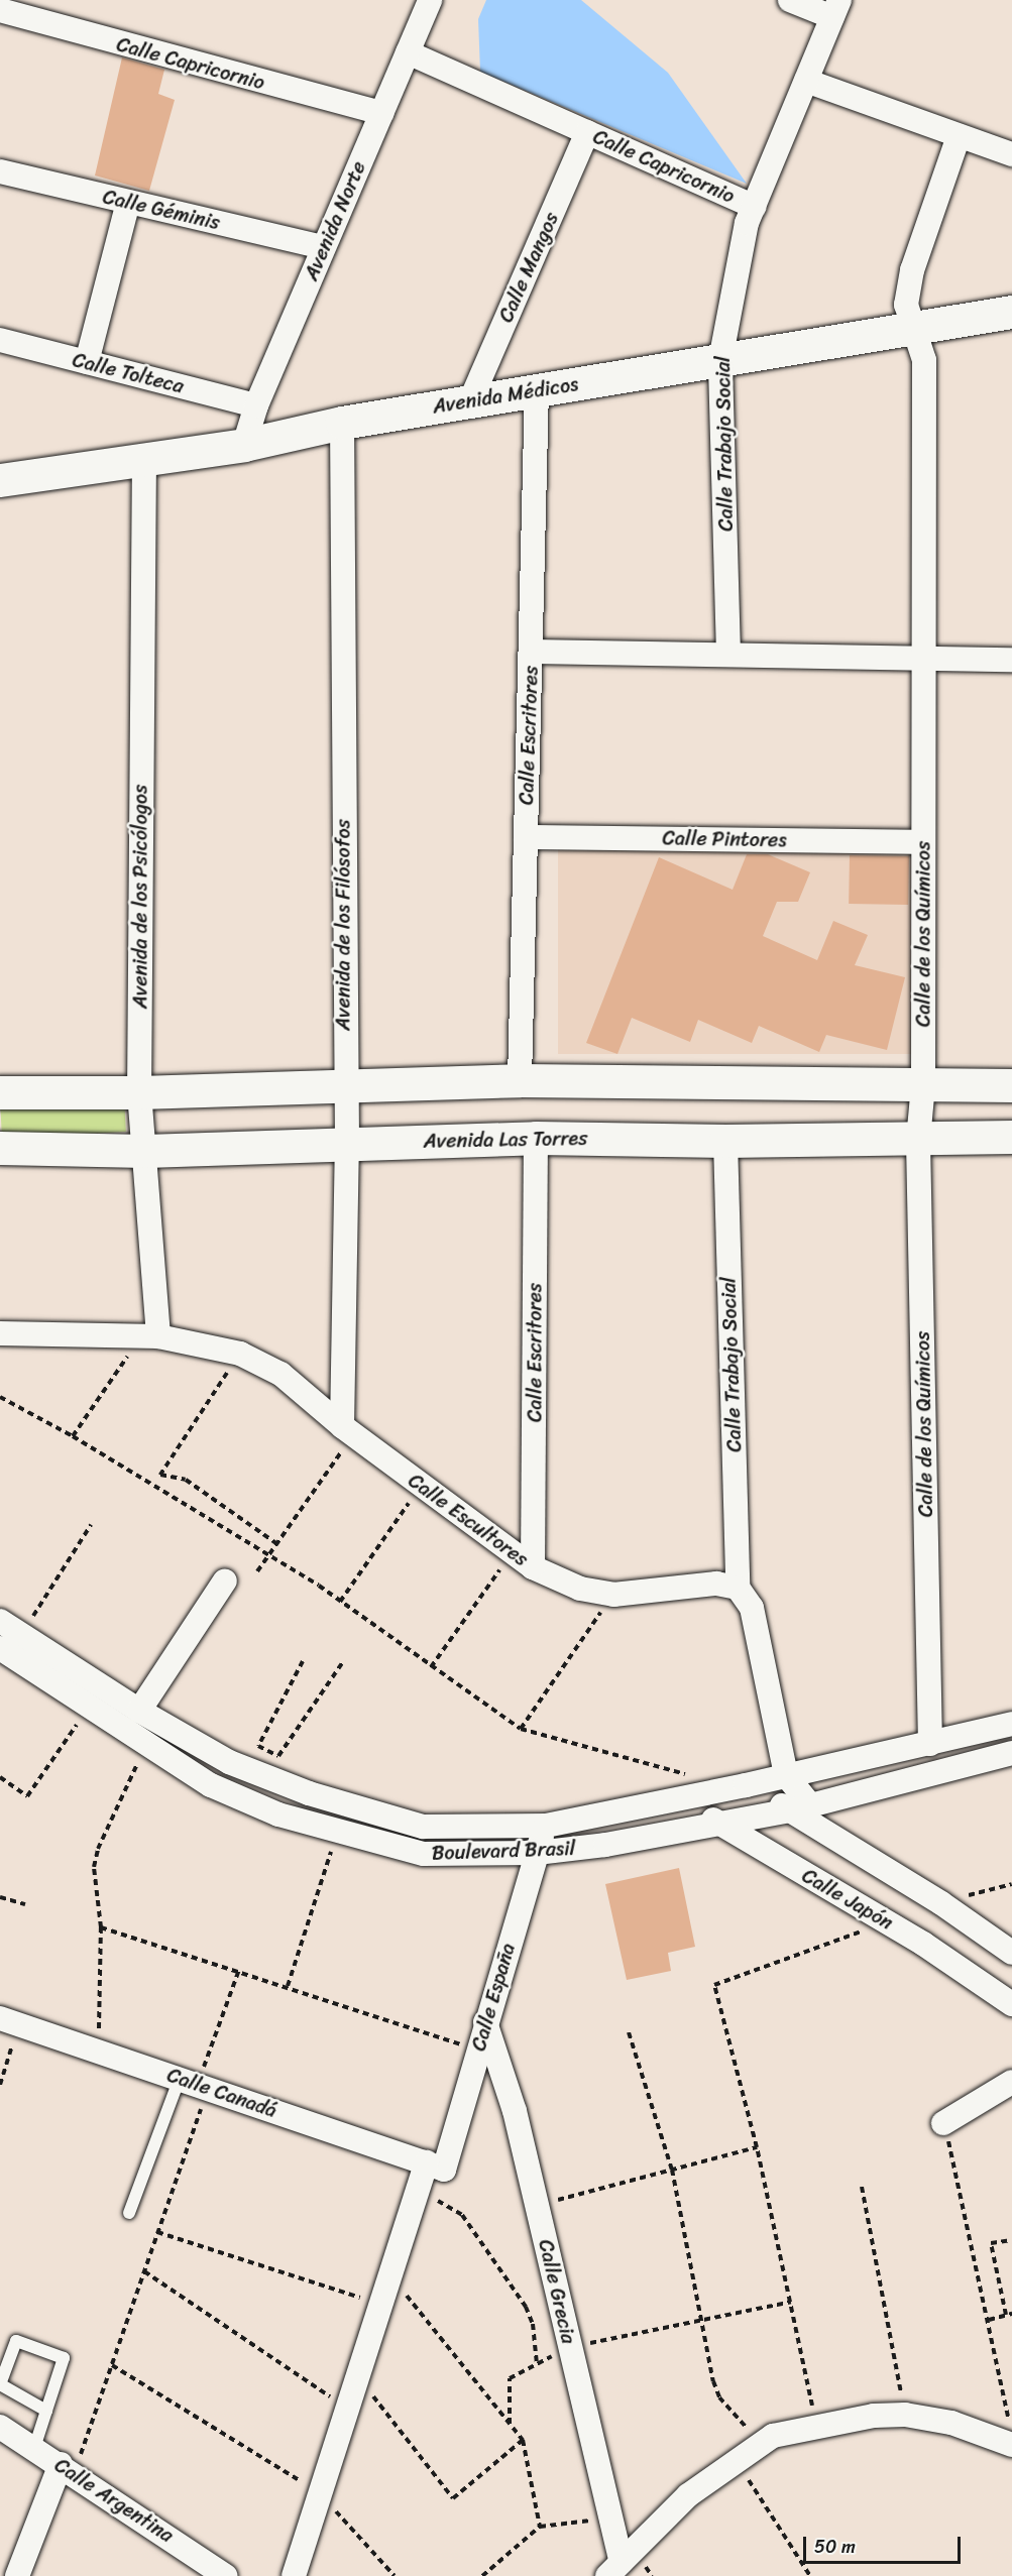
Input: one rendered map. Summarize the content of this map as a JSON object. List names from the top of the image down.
{
  "streets": {
    "main road": ["Avenida Médicos", "Avenida Las Torres"],
    "street": [
      "Calle Capricornio",
      "Calle Géminis",
      "Avenida Norte",
      "Calle Mangos",
      "Calle Tolteca",
      "Calle Trabajo Social",
      "Calle Escritores",
      "Calle Pintores",
      "Avenida de los Psicólogos",
      "Avenida de los Filósofos",
      "Calle de los Químicos",
      "Calle Escultores",
      "Boulevard Brasil",
      "Calle Japón",
      "Calle España",
      "Calle Canadá",
      "Calle Grecia",
      "Calle Argentina"
    ]
  },
  "crossings": [
    ["Calle Capricornio", "Avenida Norte"],
    ["Calle Capricornio", "Calle Mangos"],
    ["Calle Capricornio", "Calle Trabajo Social"],
    ["Calle Géminis", "Avenida Norte"],
    ["Avenida Norte", "Calle Tolteca"],
    ["Avenida Norte", "Avenida Médicos"],
    ["Calle Mangos", "Avenida Médicos"],
    ["Avenida Médicos", "Calle Trabajo Social"],
    ["Avenida Médicos", "Calle Escritores"],
    ["Avenida Médicos", "Avenida de los Psicólogos"],
    ["Avenida Médicos", "Avenida de los Filósofos"],
    ["Avenida Médicos", "Calle de los Químicos"],
    ["Calle Trabajo Social", "Avenida Las Torres"],
    ["Calle Trabajo Social", "Calle Escultores"],
    ["Calle Escritores", "Calle Pintores"],
    ["Calle Escritores", "Avenida Las Torres"],
    ["Calle Escritores", "Calle Escultores"],
    ["Calle Pintores", "Calle de los Químicos"],
    ["Avenida de los Psicólogos", "Avenida Las Torres"],
    ["Avenida de los Psicólogos", "Calle Escultores"],
    ["Avenida de los Filósofos", "Avenida Las Torres"],
    ["Avenida de los Filósofos", "Calle Escultores"],
    ["Calle de los Químicos", "Avenida Las Torres"],
    ["Calle de los Químicos", "Boulevard Brasil"],
    ["Boulevard Brasil", "Calle Japón"],
    ["Boulevard Brasil", "Calle España"],
    ["Calle España", "Calle Canadá"],
    ["Calle España", "Calle Grecia"]
  ],
  "scale_bar": "50 m"
}
